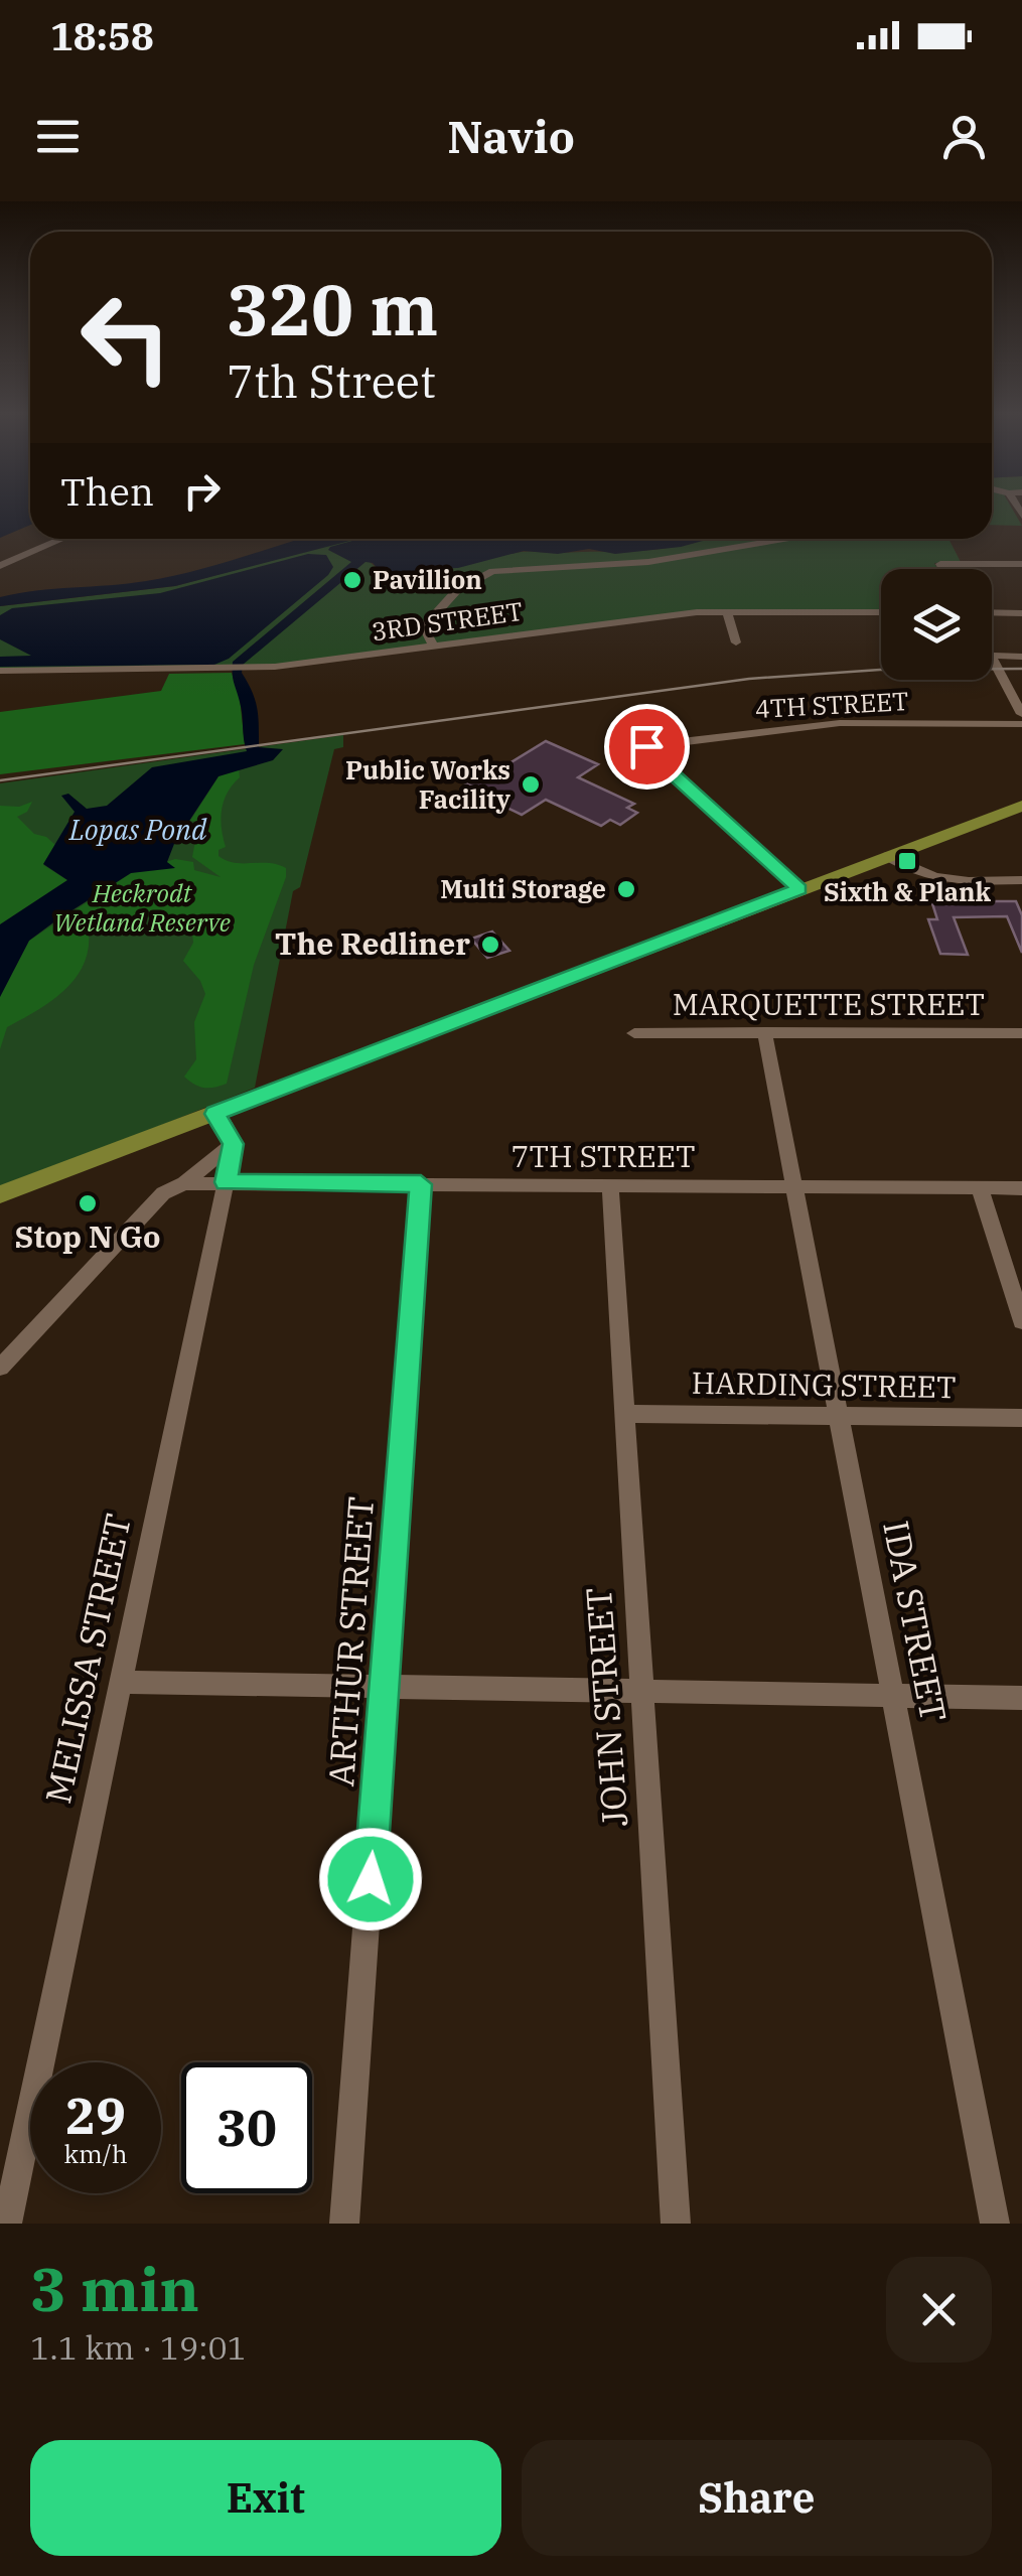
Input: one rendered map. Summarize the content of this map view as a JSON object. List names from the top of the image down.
{
  "streets": {
    "street": [
      "3RD STREET",
      "4TH STREET",
      "MARQUETTE STREET",
      "7TH STREET",
      "HARDING STREET",
      "IDA STREET",
      "ARTHUR STREET",
      "MELISSA STREET",
      "JOHN STREET"
    ]
  },
  "crossings": [
    ["MARQUETTE STREET", "IDA STREET"],
    ["7TH STREET", "IDA STREET"],
    ["7TH STREET", "ARTHUR STREET"],
    ["7TH STREET", "MELISSA STREET"],
    ["7TH STREET", "JOHN STREET"],
    ["HARDING STREET", "IDA STREET"],
    ["HARDING STREET", "JOHN STREET"]
  ],
  "water": ["Lopas Pond"],
  "parks": ["Heckrodt Wetland Reserve"],
  "places": {
    "other": [
      "Pavillion",
      "Public Works Facility",
      "Multi Storage",
      "The Redliner",
      "Stop N Go"
    ],
    "transit": ["Sixth & Plank"]
  },
  "page": {
    "status": "18:58",
    "header": "Navio",
    "turn": ["320 m", "7th Street"],
    "then": "Then",
    "speed": "29 km/h",
    "limit": "30",
    "heading": ["3 min", "1.1 km · 19:01"],
    "buttons": ["Exit", "Share"]
  }
}
